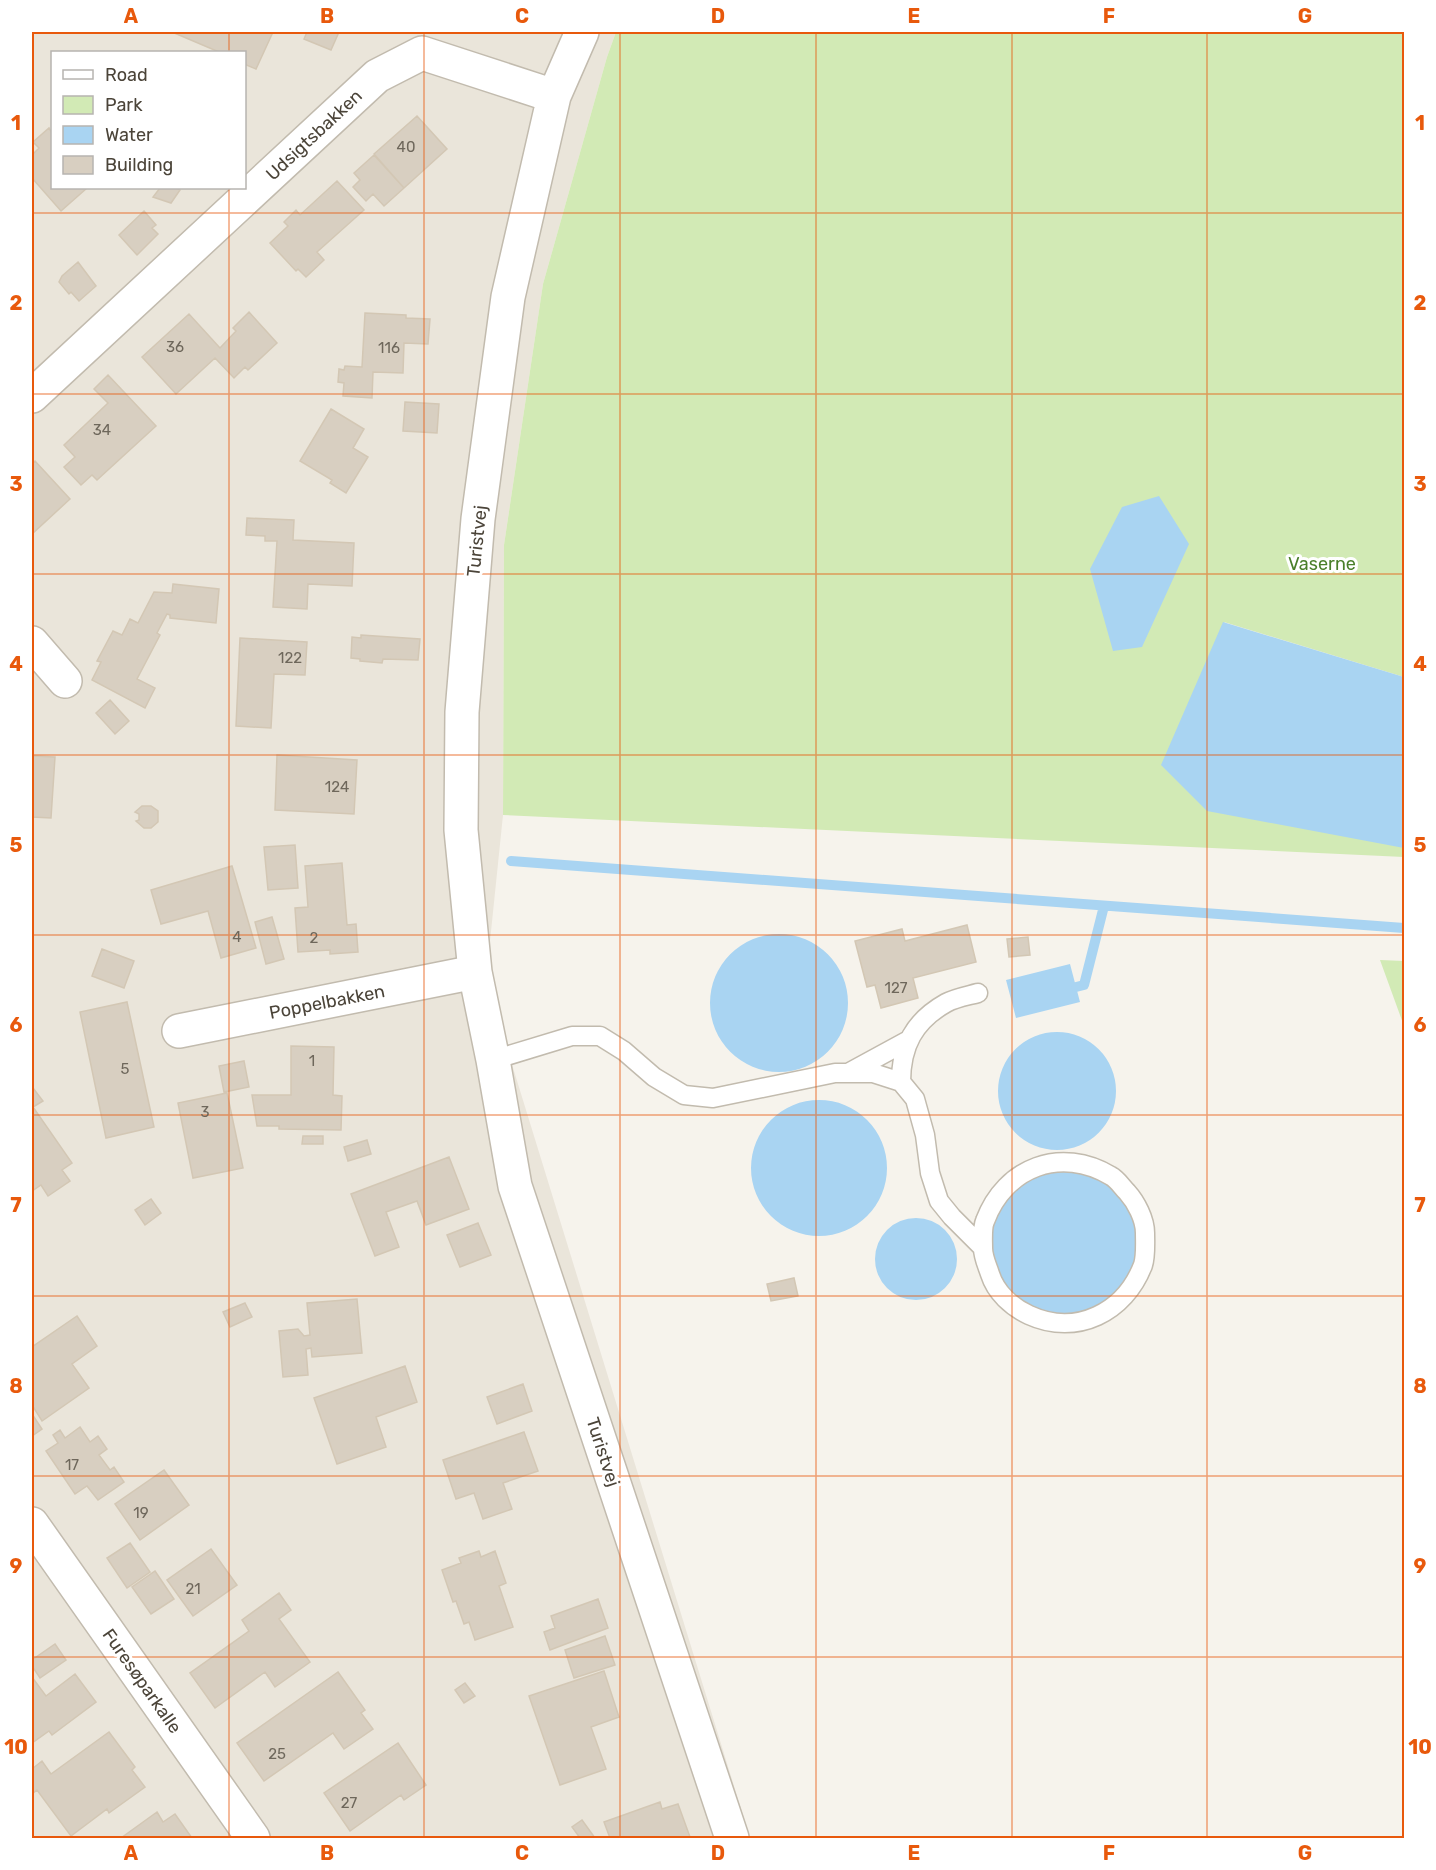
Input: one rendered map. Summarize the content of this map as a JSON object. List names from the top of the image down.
{
  "streets": {
    "street": [
      "Udsigtsbakken",
      "Turistvej",
      "Poppelbakken",
      "Furesøparkalle"
    ]
  },
  "crossings": [
    ["Udsigtsbakken", "Turistvej"],
    ["Turistvej", "Poppelbakken"]
  ],
  "parks": ["Vaserne"],
  "house_numbers": [
    "40",
    "36",
    "116",
    "34",
    "122",
    "124",
    "4",
    "2",
    "127",
    "1",
    "5",
    "3",
    "17",
    "19",
    "21",
    "25",
    "27"
  ],
  "legend": [
    "Road",
    "Park",
    "Water",
    "Building"
  ],
  "grid": {
    "columns": [
      "A",
      "B",
      "C",
      "D",
      "E",
      "F",
      "G"
    ],
    "rows": [
      "1",
      "2",
      "3",
      "4",
      "5",
      "6",
      "7",
      "8",
      "9",
      "10"
    ]
  }
}
